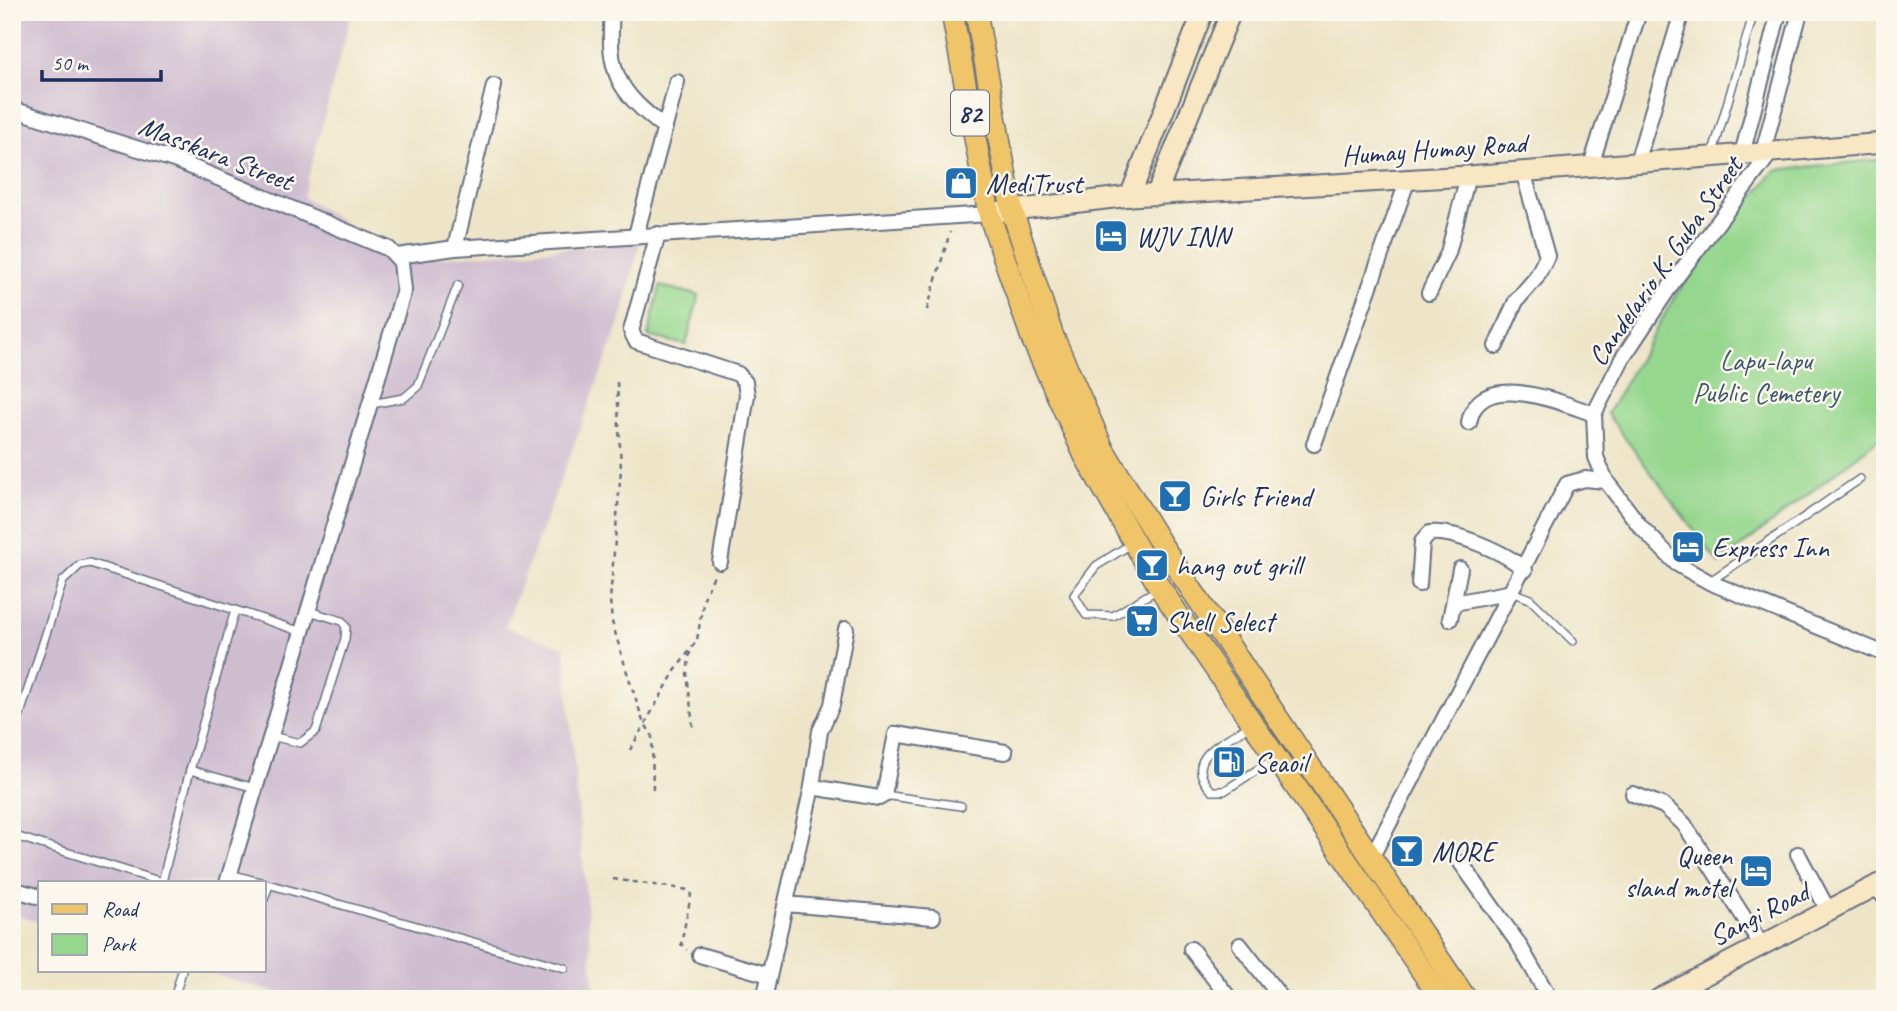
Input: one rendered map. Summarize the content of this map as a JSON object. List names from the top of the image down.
{
  "streets": {
    "main road": ["82"],
    "street": [
      "Humay Humay Road",
      "Masskara Street",
      "Candelario K. Guba Street",
      "Sangi Road"
    ]
  },
  "crossings": [
    ["82", "Humay Humay Road"],
    ["Humay Humay Road", "Candelario K. Guba Street"]
  ],
  "parks": ["Lapu-lapu Public Cemetery"],
  "places": {
    "shop": ["MediTrust"],
    "hotel": ["WJV INN", "Express Inn", "Queen sland motel"],
    "bar": ["Girls Friend", "hang out grill", "MORE"],
    "supermarket": ["Shell Select"],
    "fuel station": ["Seaoil"]
  },
  "legend": ["Road", "Park"],
  "scale_bar": "50 m"
}
